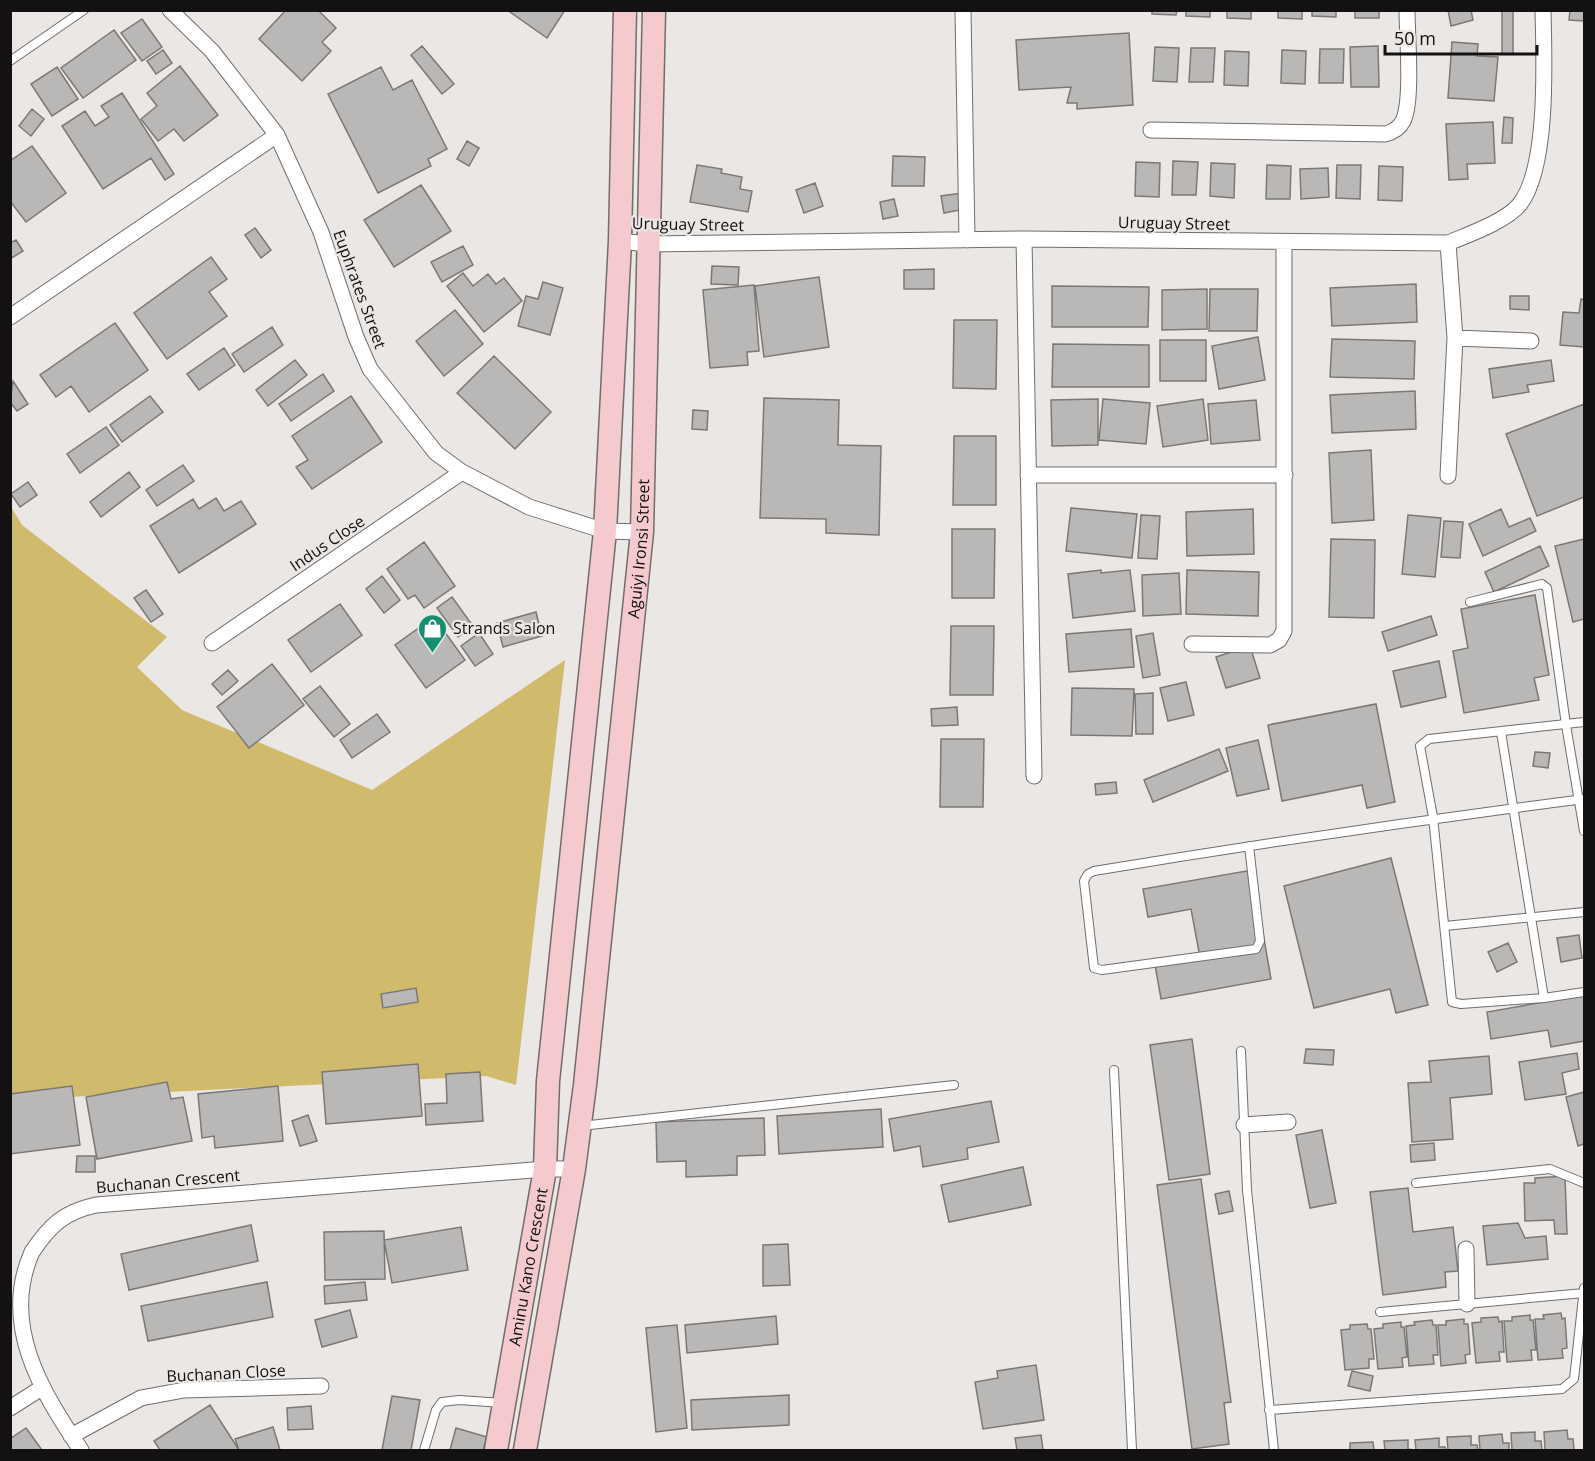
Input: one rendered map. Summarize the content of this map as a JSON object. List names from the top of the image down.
{
  "streets": {
    "main road": ["Aguiyi Ironsi Street", "Aminu Kano Crescent"],
    "street": [
      "Uruguay Street",
      "Euphrates Street",
      "Indus Close",
      "Buchanan Crescent",
      "Buchanan Close"
    ]
  },
  "crossings": [
    ["Uruguay Street", "Aguiyi Ironsi Street"],
    ["Euphrates Street", "Indus Close"],
    ["Euphrates Street", "Aguiyi Ironsi Street"],
    ["Aguiyi Ironsi Street", "Aminu Kano Crescent"],
    ["Buchanan Crescent", "Aminu Kano Crescent"],
    ["Buchanan Crescent", "Buchanan Close"]
  ],
  "places": {
    "shop": ["Strands Salon"]
  },
  "scale_bar": "50 m"
}
